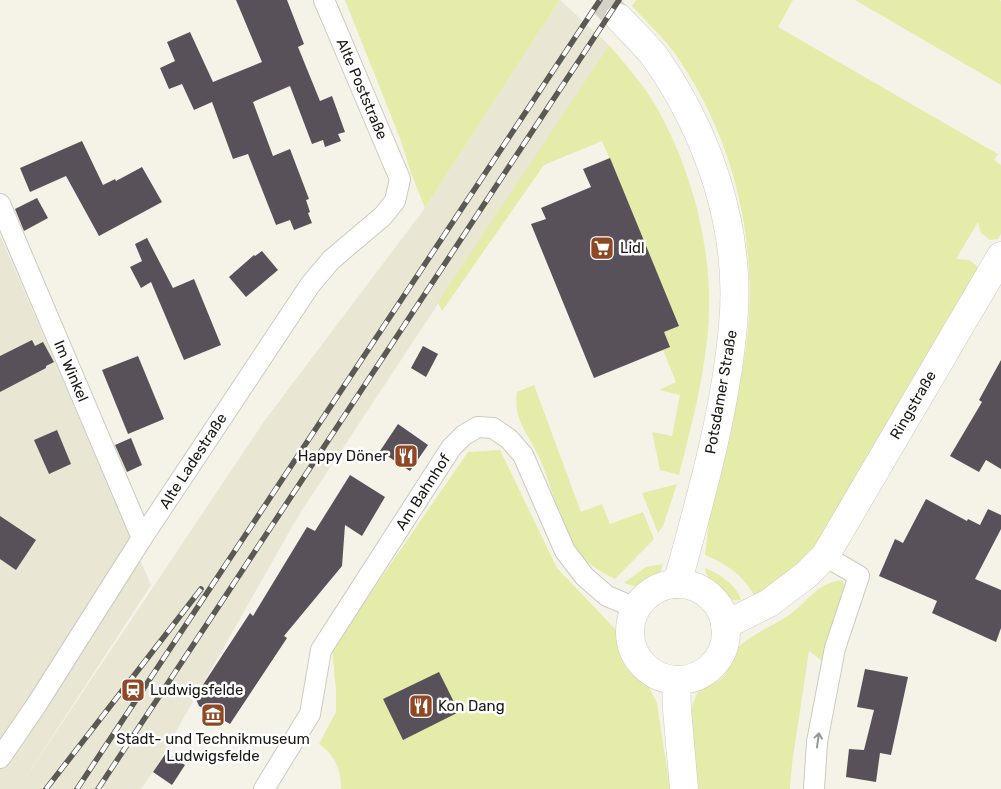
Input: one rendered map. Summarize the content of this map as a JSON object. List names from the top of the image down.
{
  "streets": {
    "main road": ["Potsdamer Straße", "Ringstraße"],
    "street": [
      "Alte Poststraße",
      "Im Winkel",
      "Alte Ladestraße",
      "Am Bahnhof"
    ]
  },
  "crossings": [
    ["Alte Poststraße", "Alte Ladestraße"],
    ["Im Winkel", "Alte Ladestraße"],
    ["Potsdamer Straße", "Ringstraße"],
    ["Potsdamer Straße", "Am Bahnhof"],
    ["Ringstraße", "Am Bahnhof"]
  ],
  "places": {
    "supermarket": ["Lidl"],
    "restaurant": ["Happy Döner", "Kon Dang"],
    "station": ["Ludwigsfelde"],
    "museum": ["Stadt- und Technikmuseum Ludwigsfelde"]
  }
}
